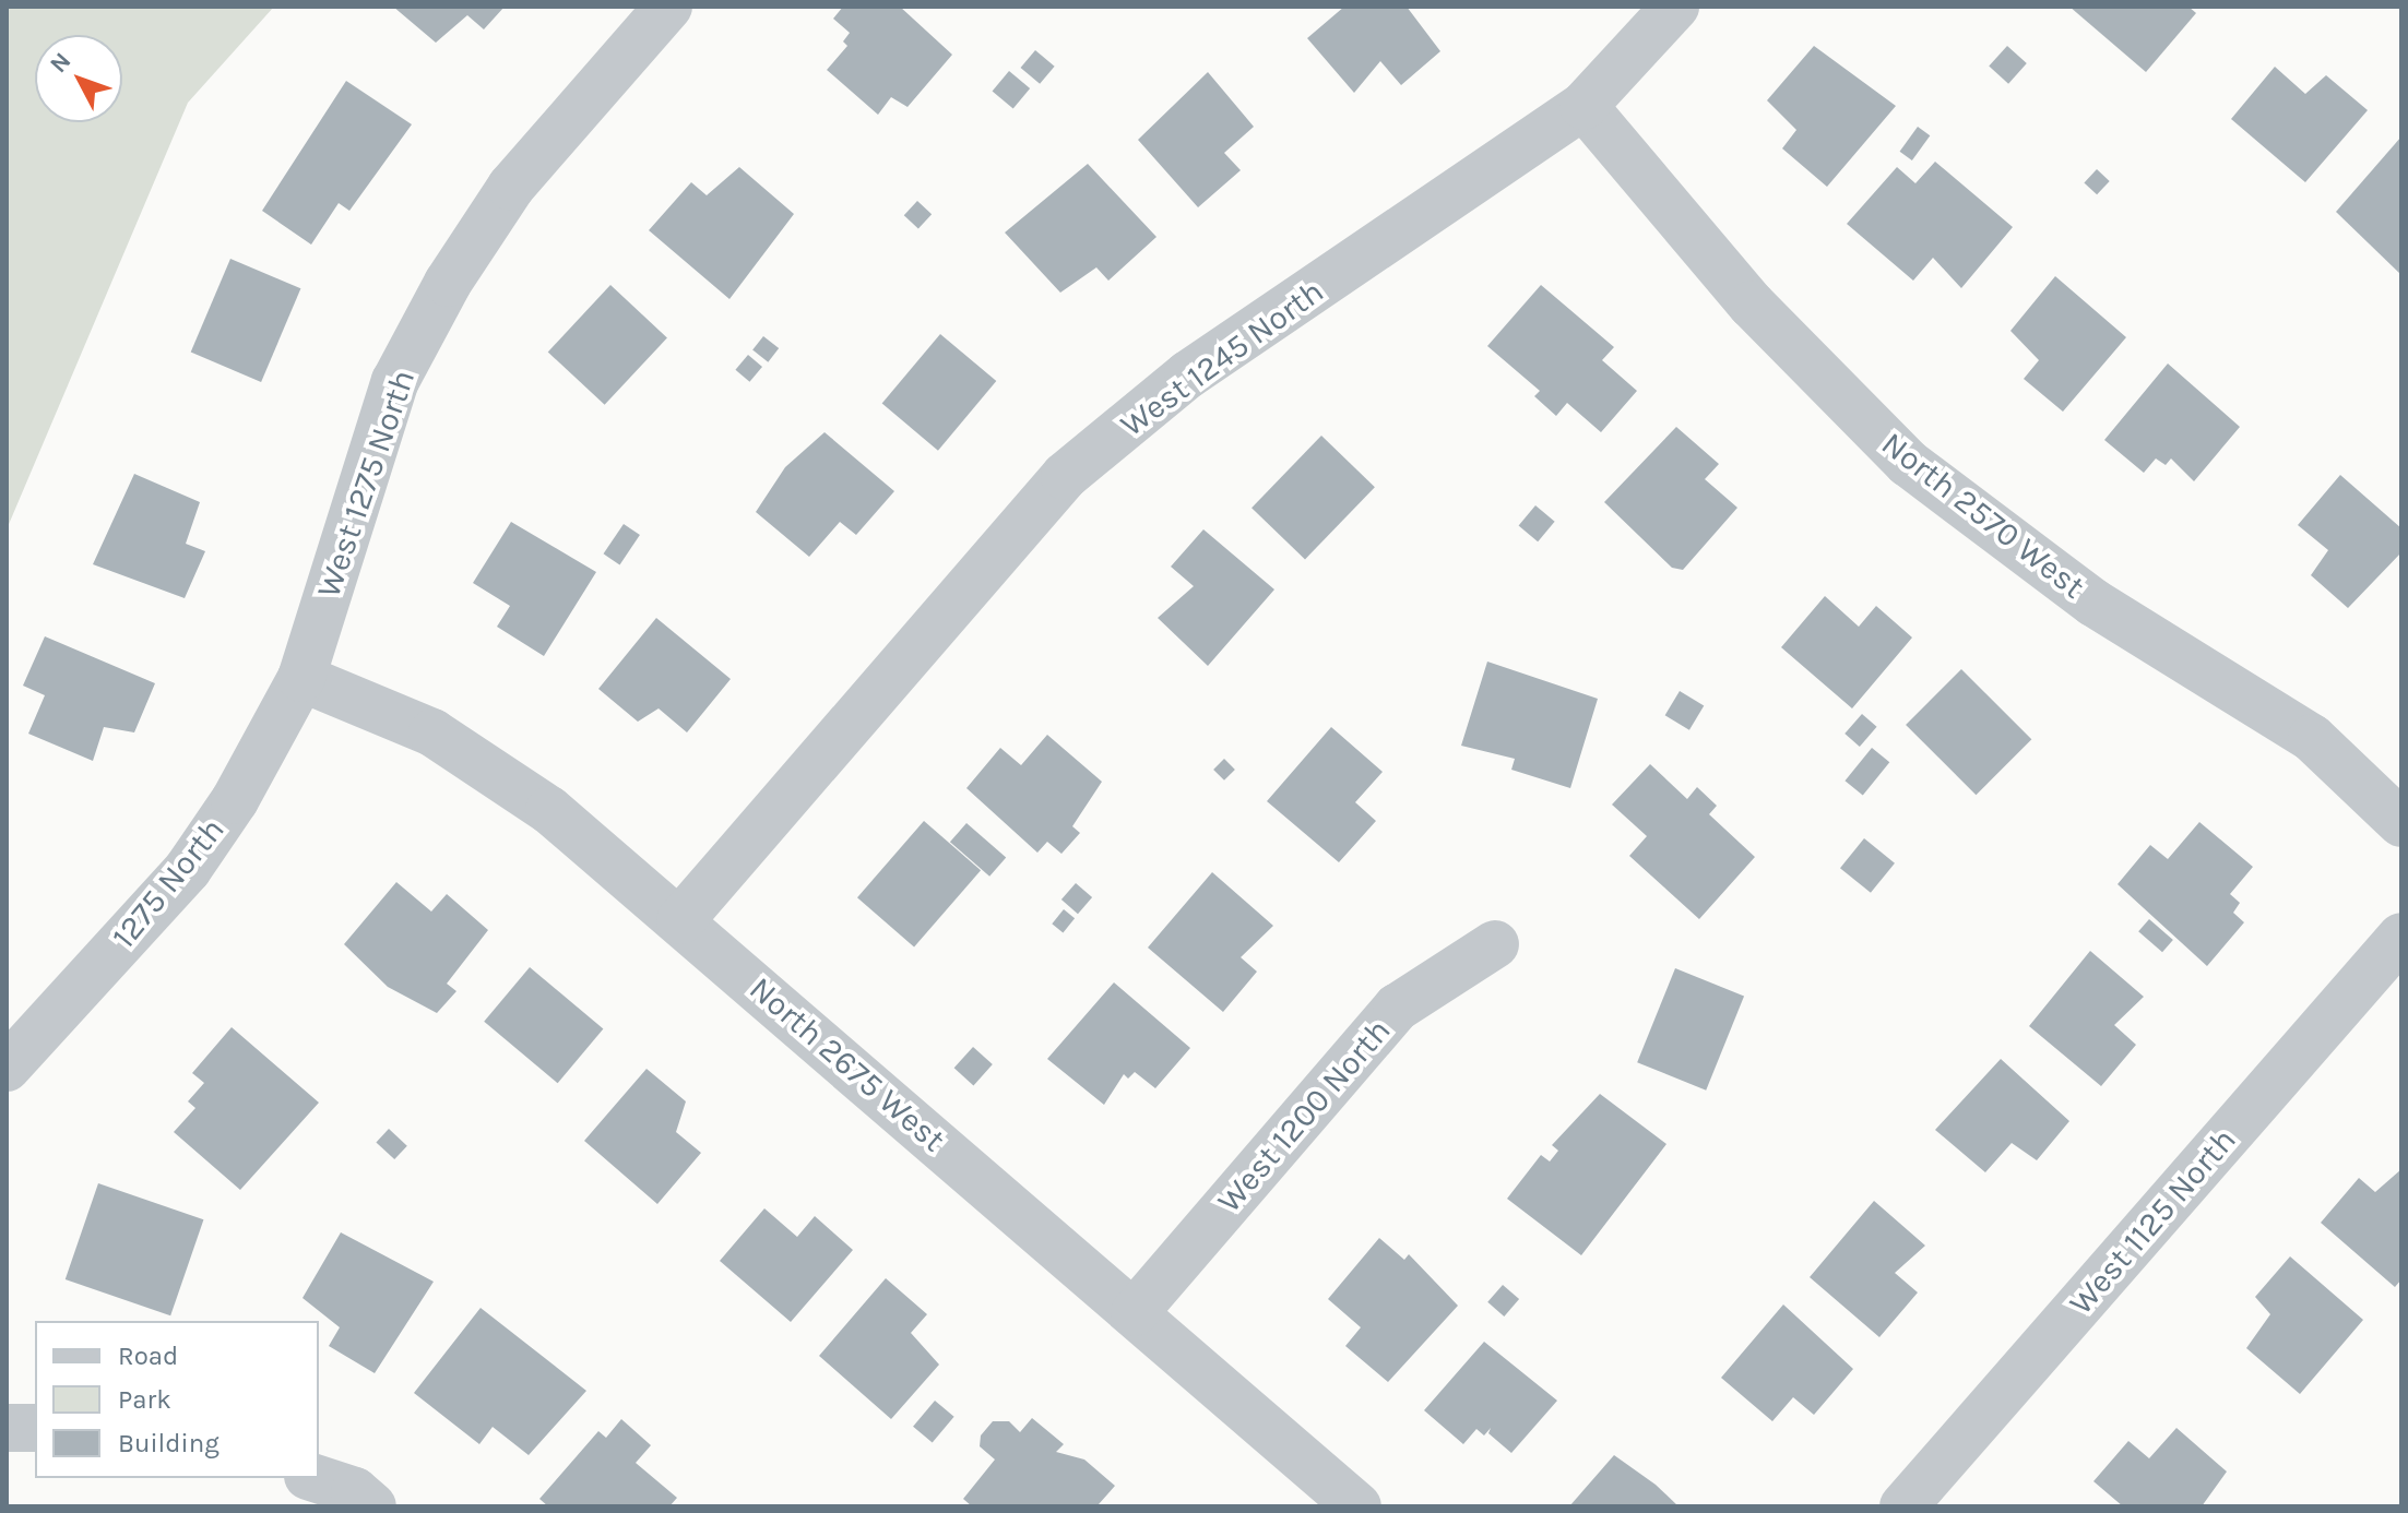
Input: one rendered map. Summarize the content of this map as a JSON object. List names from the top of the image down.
{
  "streets": {
    "street": [
      "West 1245 North",
      "West 1275 North",
      "North 2570 West",
      "1275 North",
      "North 2675 West",
      "West 1200 North",
      "West 1125 North"
    ]
  },
  "crossings": [
    ["West 1245 North", "North 2570 West"],
    ["West 1245 North", "North 2675 West"],
    ["West 1275 North", "1275 North"],
    ["West 1275 North", "North 2675 West"],
    ["1275 North", "North 2675 West"],
    ["North 2675 West", "West 1200 North"]
  ],
  "legend": ["Road", "Park", "Building"],
  "north": "top left"
}
